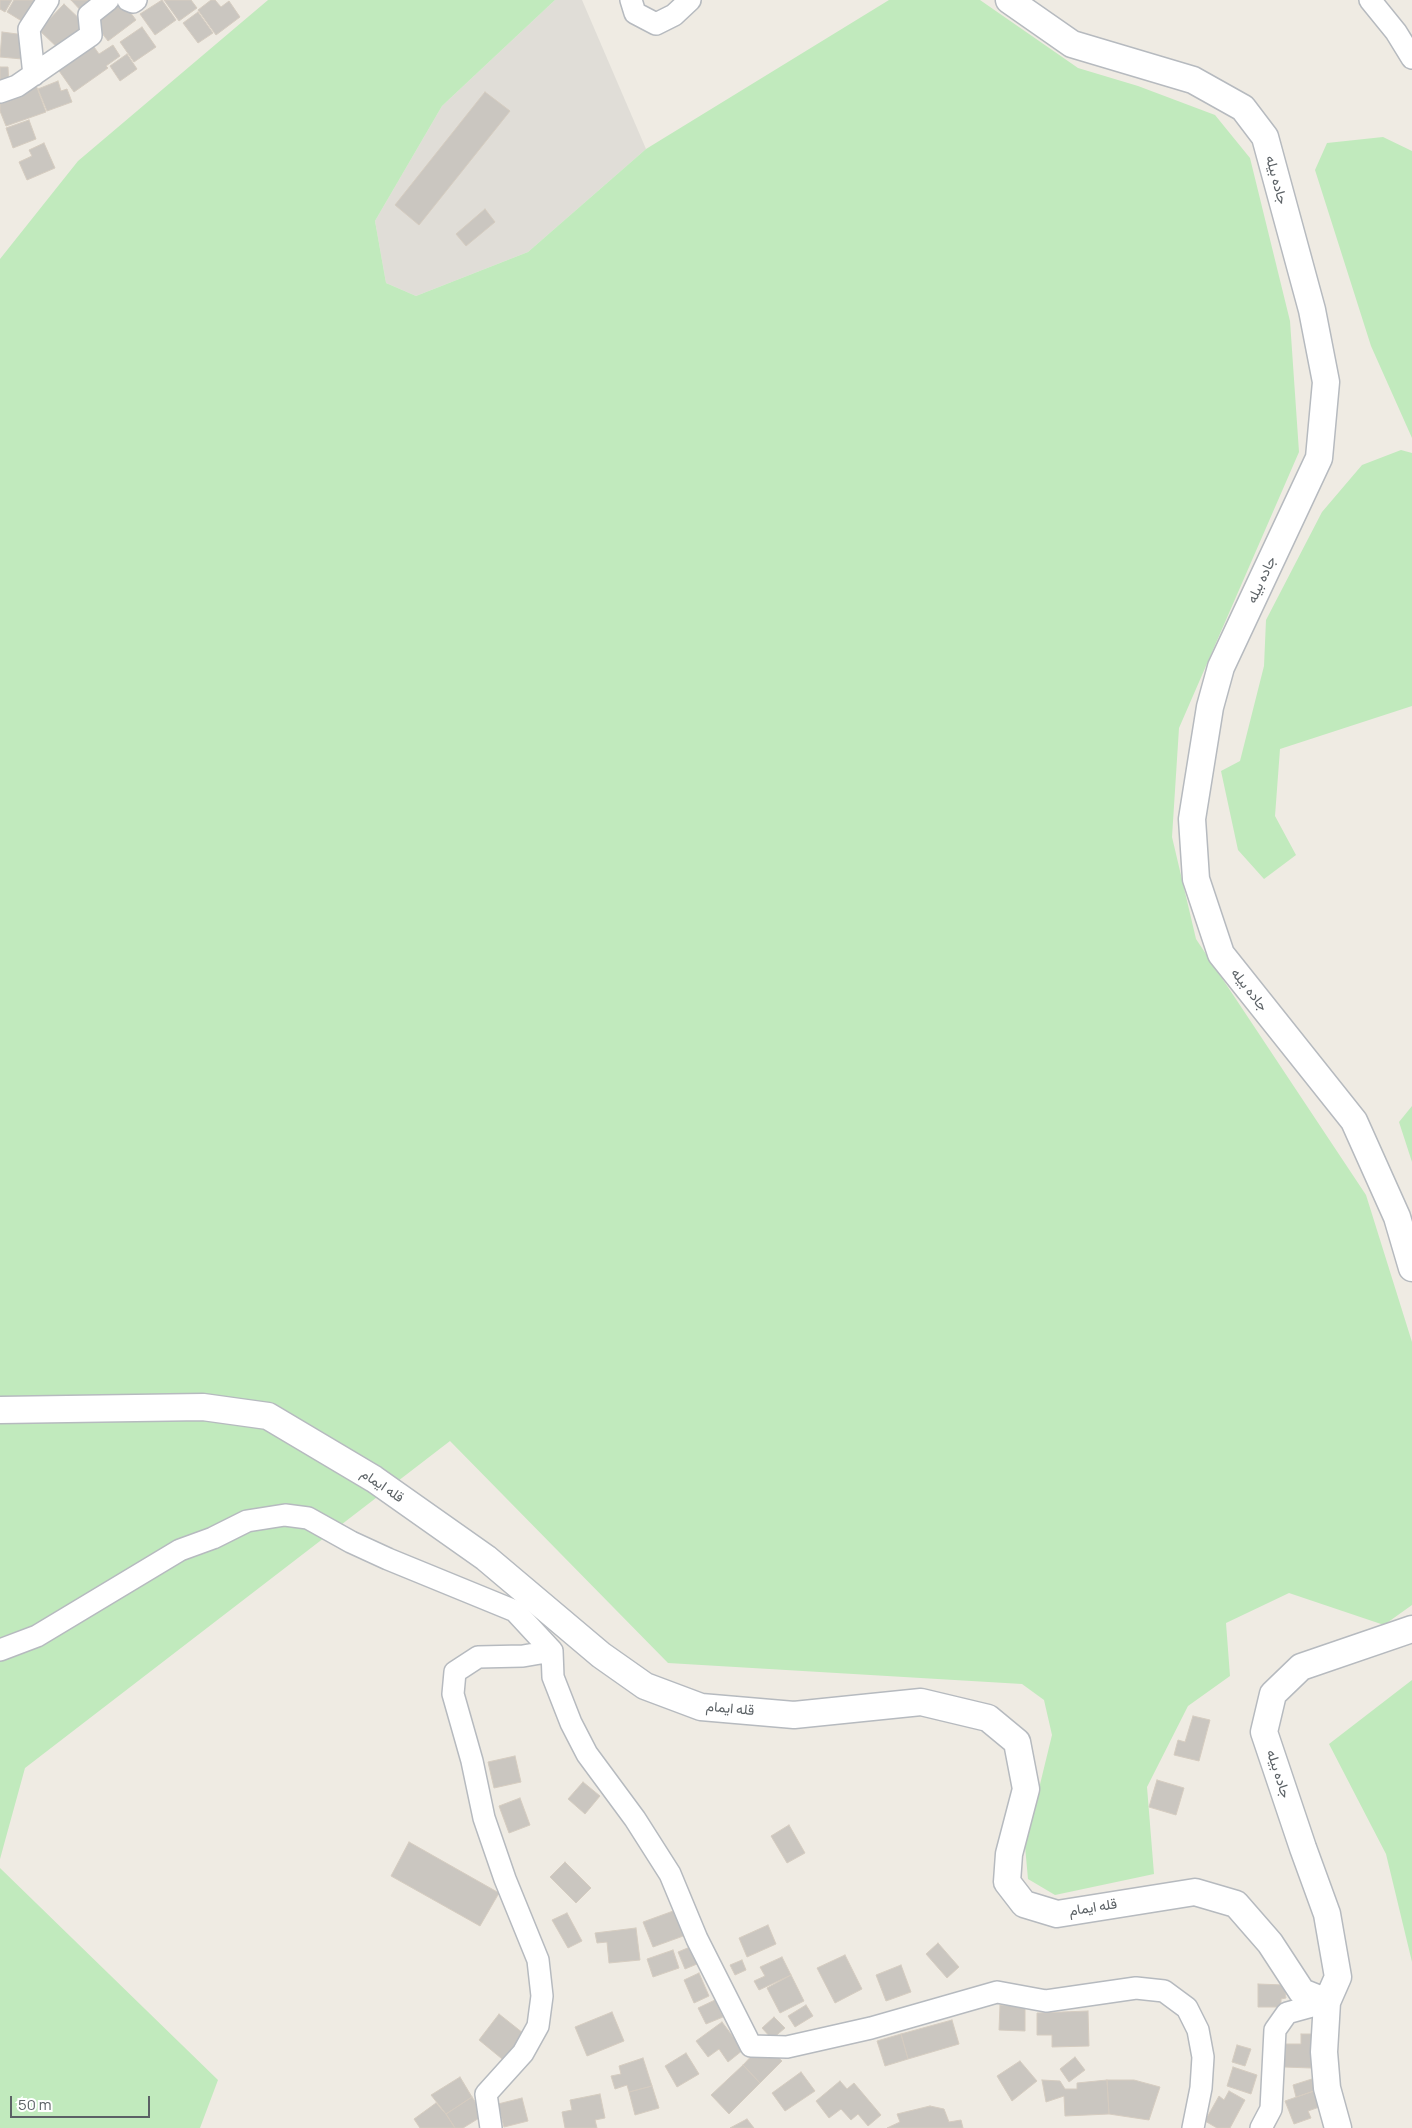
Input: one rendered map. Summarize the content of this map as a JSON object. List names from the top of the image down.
{
  "streets": {
    "street": ["جاده بیله", "قله ایمام"]
  },
  "crossings": [
    ["جاده بیله", "قله ایمام"]
  ],
  "scale_bar": "50 m"
}
